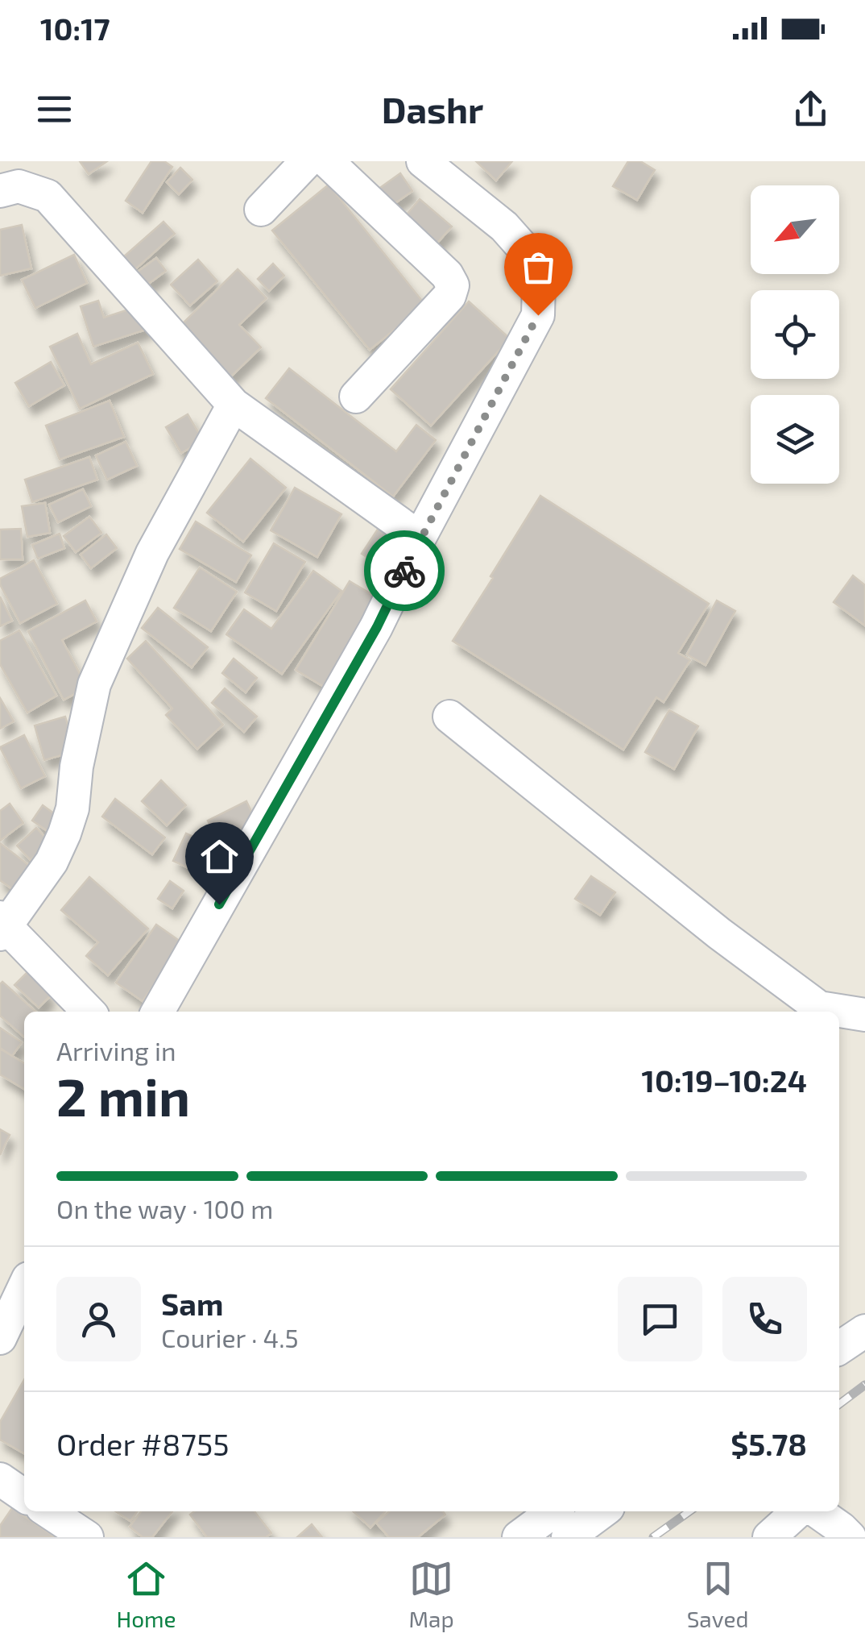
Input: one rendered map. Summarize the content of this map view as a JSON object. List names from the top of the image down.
{
  "north": "bottom left",
  "page": {
    "status": "10:17",
    "header": "Dashr",
    "heading": ["2 min", "Arriving in", "10:19–10:24"],
    "panel": [
      "Sam",
      "Courier · 4.5",
      "Order #8755",
      "$5.78"
    ],
    "bar": "On the way · 100 m",
    "tabs": ["Home", "Map", "Saved"]
  }
}
